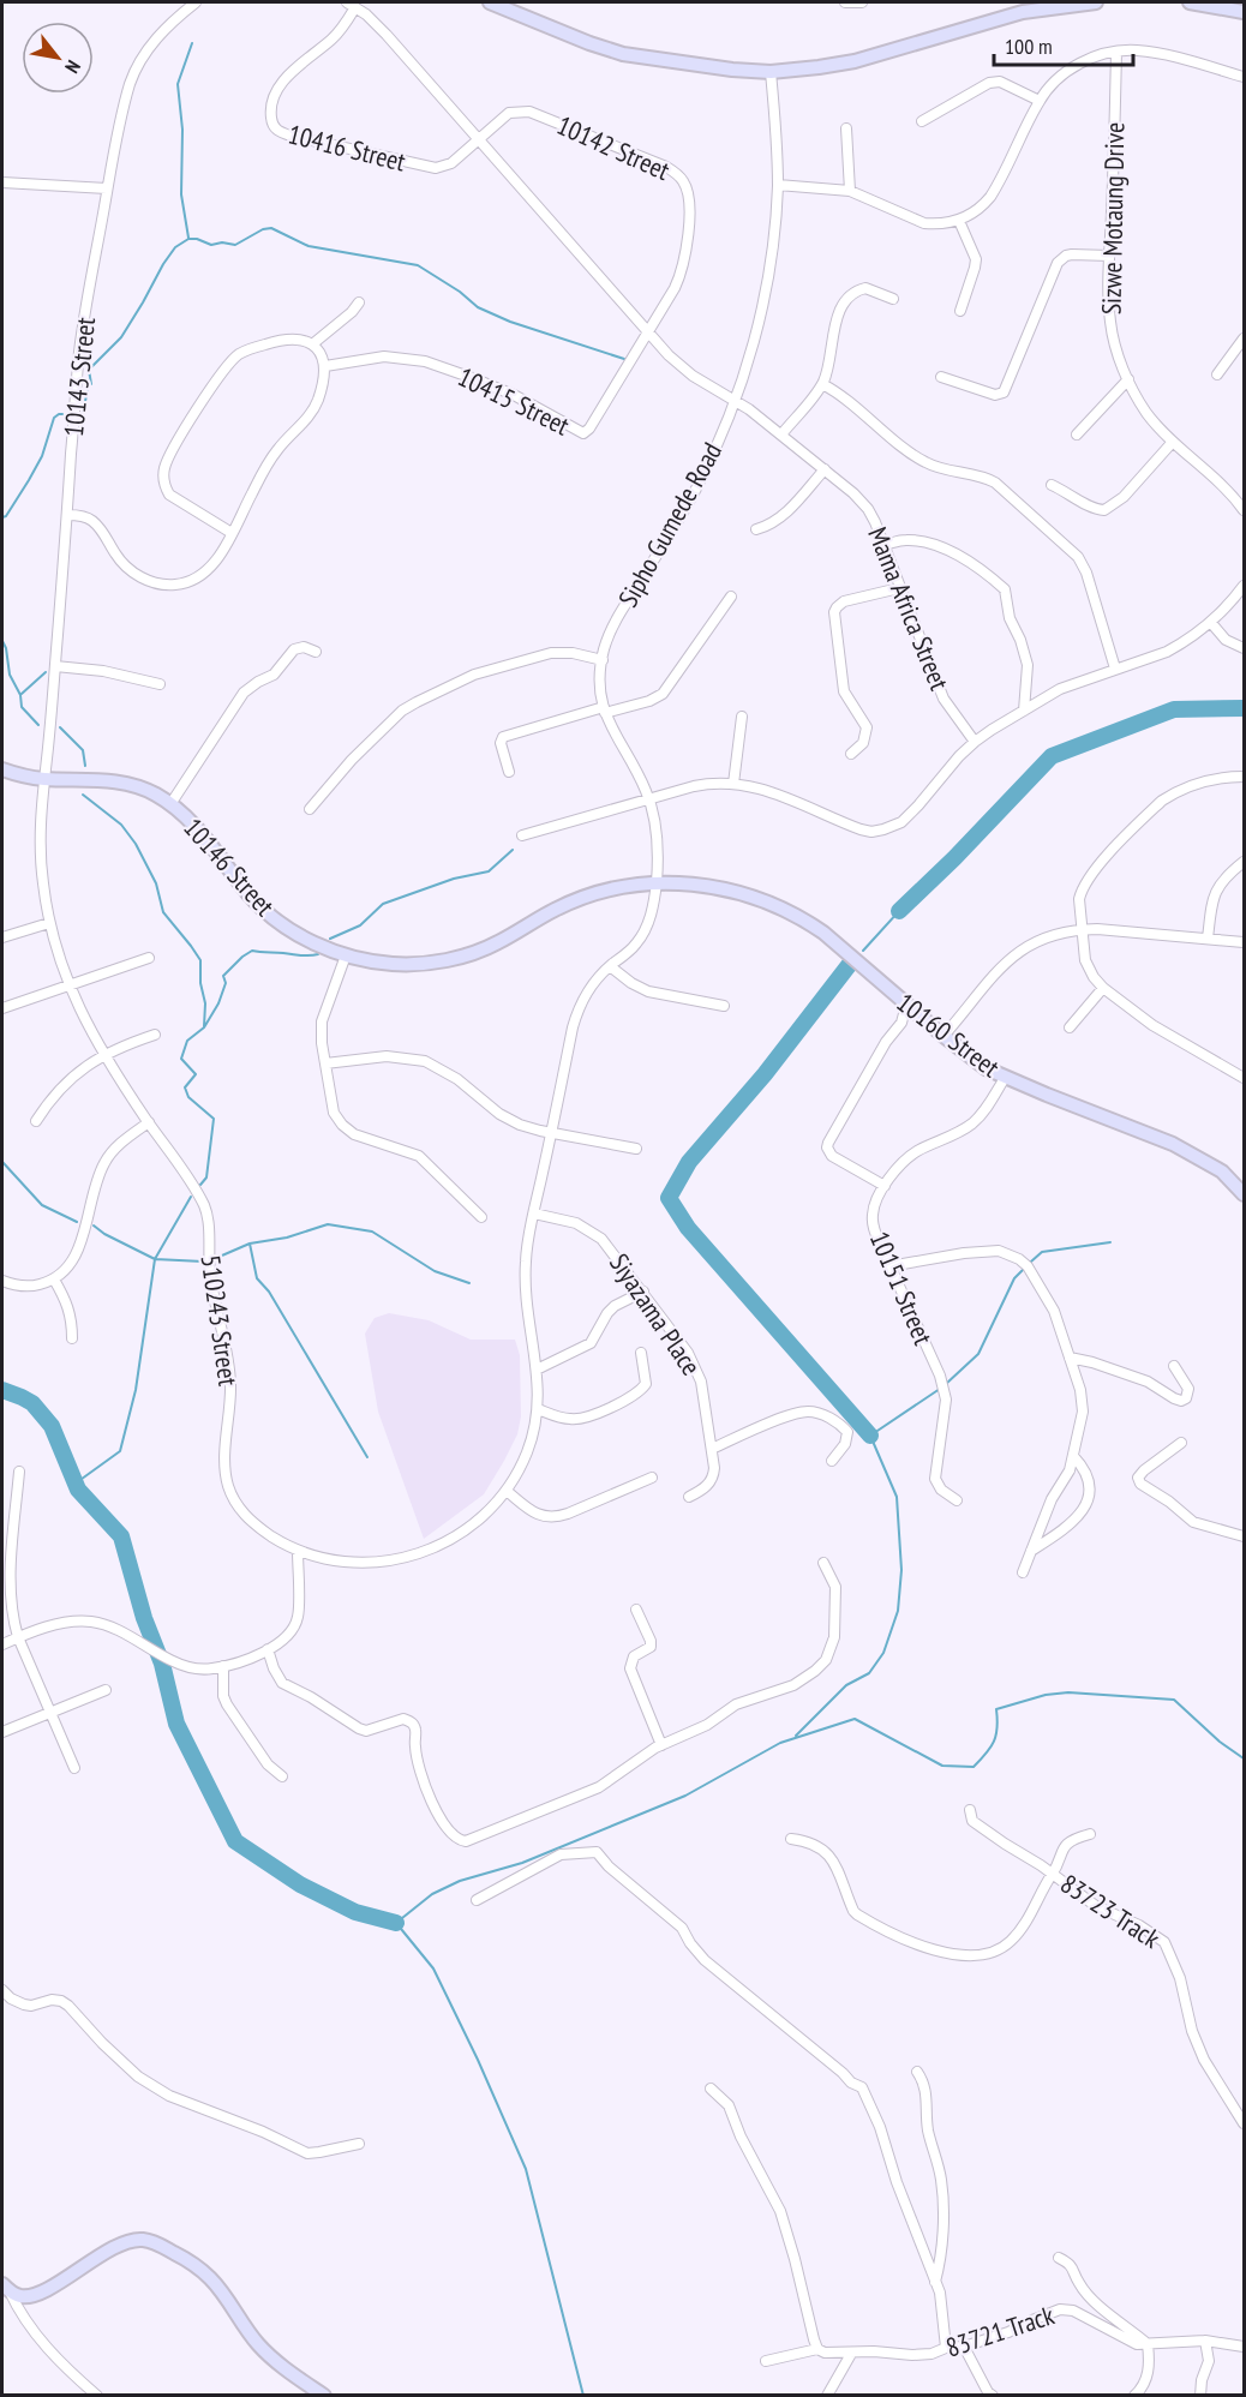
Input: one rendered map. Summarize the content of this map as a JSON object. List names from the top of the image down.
{
  "streets": {
    "street": [
      "10416 Street",
      "10142 Street",
      "Sizwe Motaung Drive",
      "10143 Street",
      "10415 Street",
      "Sipho Gumede Road",
      "Mama Africa Street",
      "10146 Street",
      "10160 Street",
      "10151 Street",
      "Siyazama Place",
      "510243 Street",
      "83723 Track",
      "83721 Track"
    ]
  },
  "crossings": [
    ["10416 Street", "10142 Street"],
    ["10142 Street", "10415 Street"],
    ["10143 Street", "10146 Street"],
    ["10143 Street", "510243 Street"],
    ["Sipho Gumede Road", "Mama Africa Street"],
    ["Sipho Gumede Road", "10146 Street"],
    ["Sipho Gumede Road", "10160 Street"],
    ["Sipho Gumede Road", "510243 Street"],
    ["10146 Street", "10160 Street"],
    ["10146 Street", "510243 Street"],
    ["10160 Street", "10151 Street"],
    ["10160 Street", "510243 Street"],
    ["Siyazama Place", "510243 Street"]
  ],
  "scale_bar": "100 m",
  "north": "bottom right"
}
